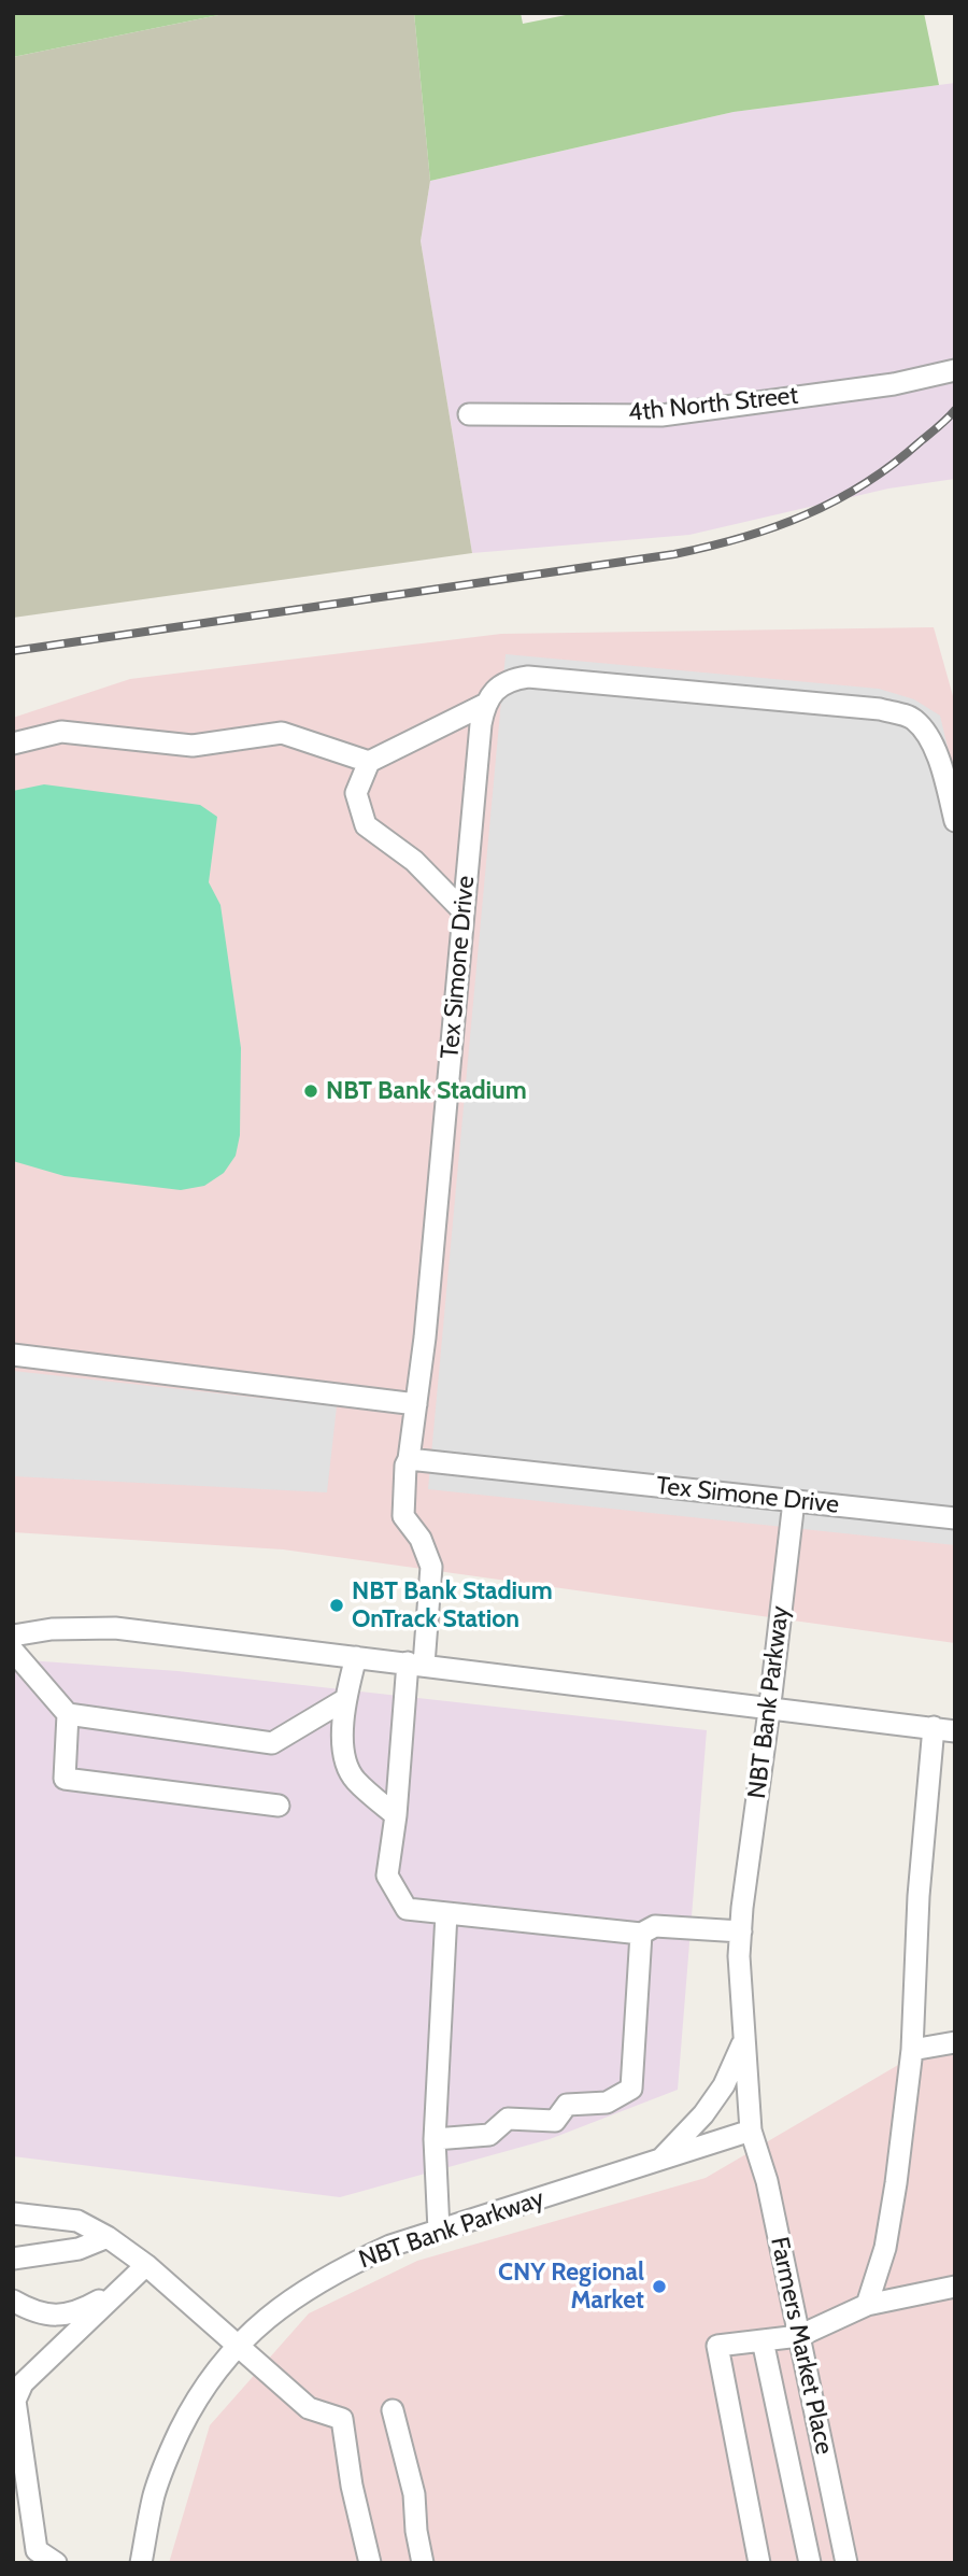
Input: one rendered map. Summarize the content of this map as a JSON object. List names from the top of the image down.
{
  "streets": {
    "street": [
      "4th North Street",
      "Tex Simone Drive",
      "NBT Bank Parkway",
      "Farmers Market Place"
    ]
  },
  "crossings": [
    ["Tex Simone Drive", "NBT Bank Parkway"],
    ["NBT Bank Parkway", "Farmers Market Place"]
  ],
  "places": ["NBT Bank Stadium", "NBT Bank Stadium OnTrack Station", "CNY Regional Market"]
}
